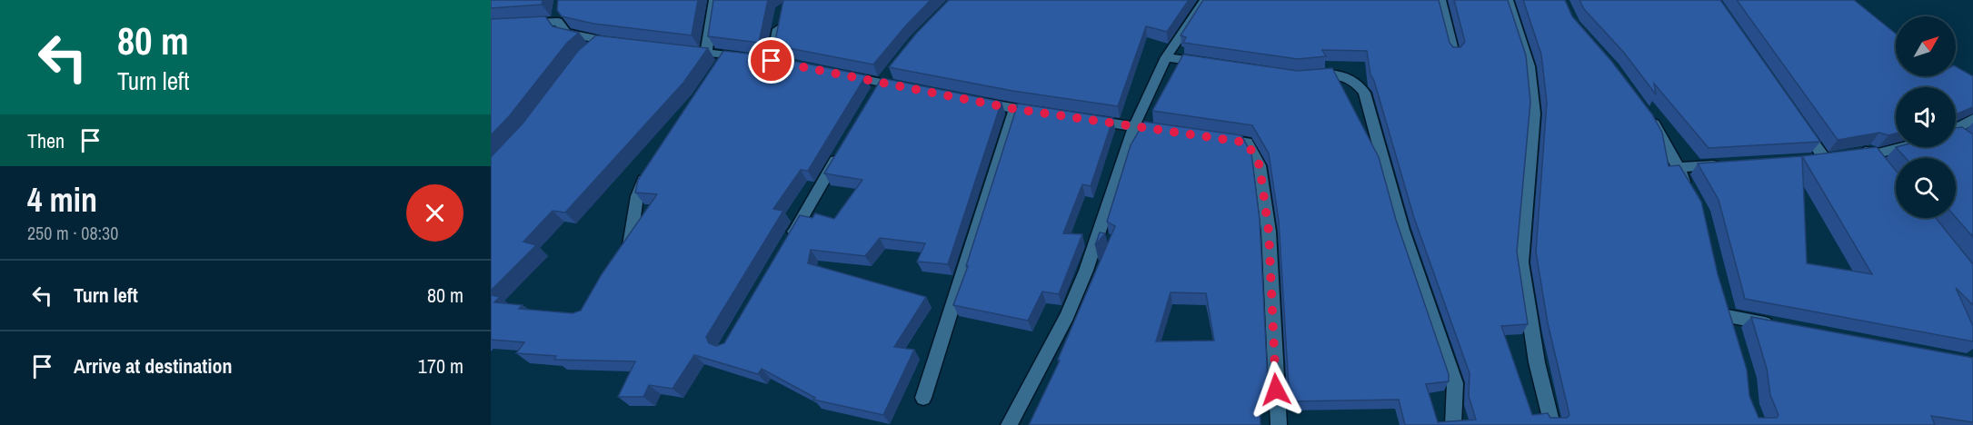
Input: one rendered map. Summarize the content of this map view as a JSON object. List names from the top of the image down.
{
  "north": "top right",
  "page": {
    "turn": ["80 m", "Turn left"],
    "then": "Then",
    "heading": ["4 min", "250 m · 08:30"],
    "list": [
      {
        "name": "Turn left",
        "value": "80 m"
      },
      {
        "name": "Arrive at destination",
        "value": "170 m"
      }
    ]
  }
}
